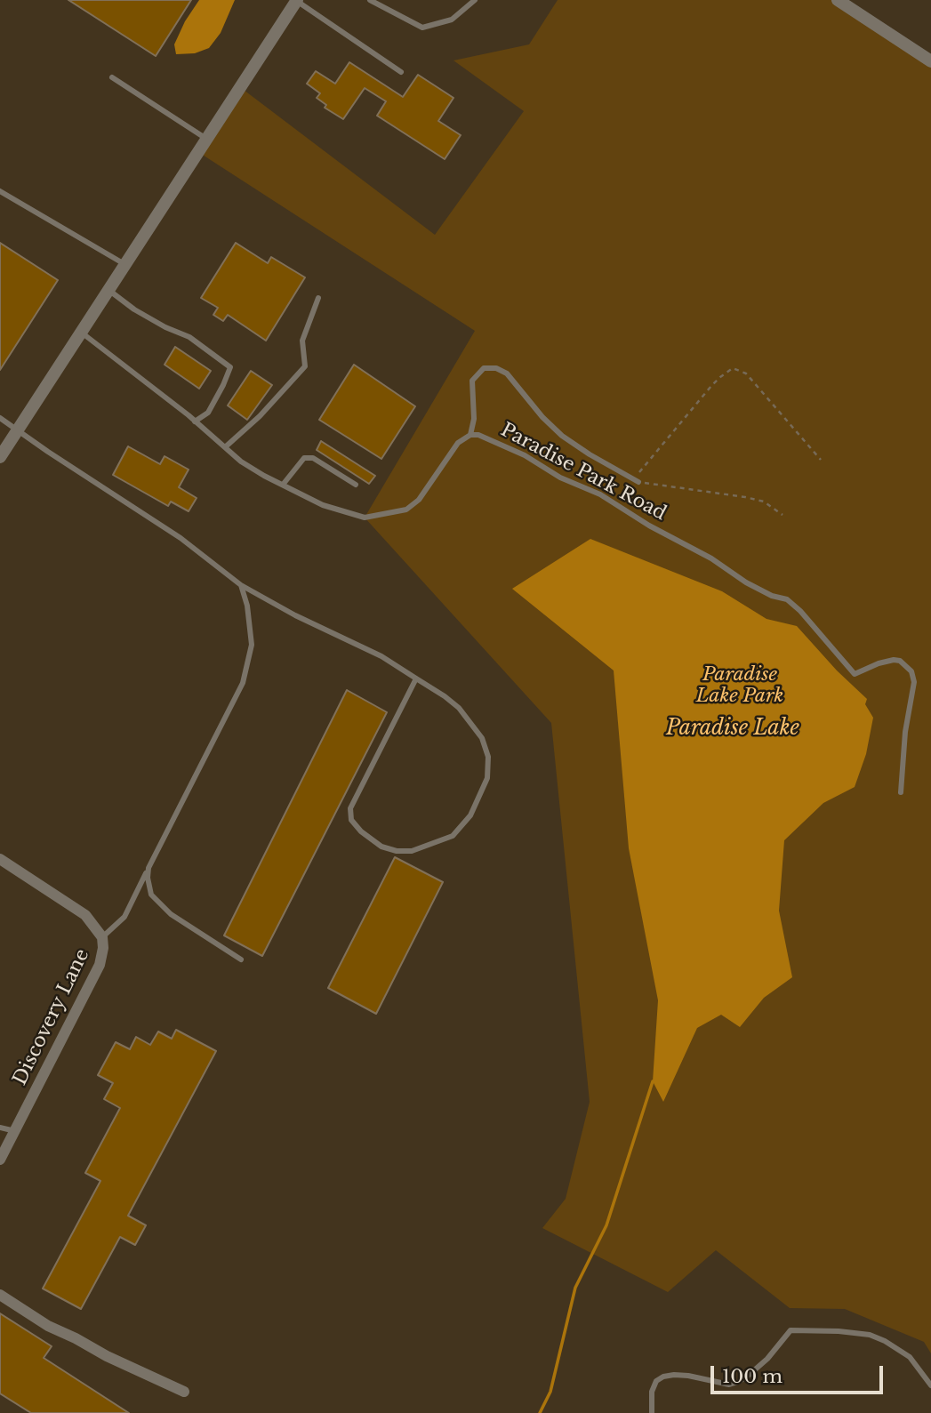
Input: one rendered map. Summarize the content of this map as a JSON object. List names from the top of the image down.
{
  "streets": {
    "street": ["Discovery Lane"],
    "lane": ["Paradise Park Road"]
  },
  "water": ["Paradise Lake"],
  "parks": ["Paradise Lake Park"],
  "scale_bar": "100 m"
}
